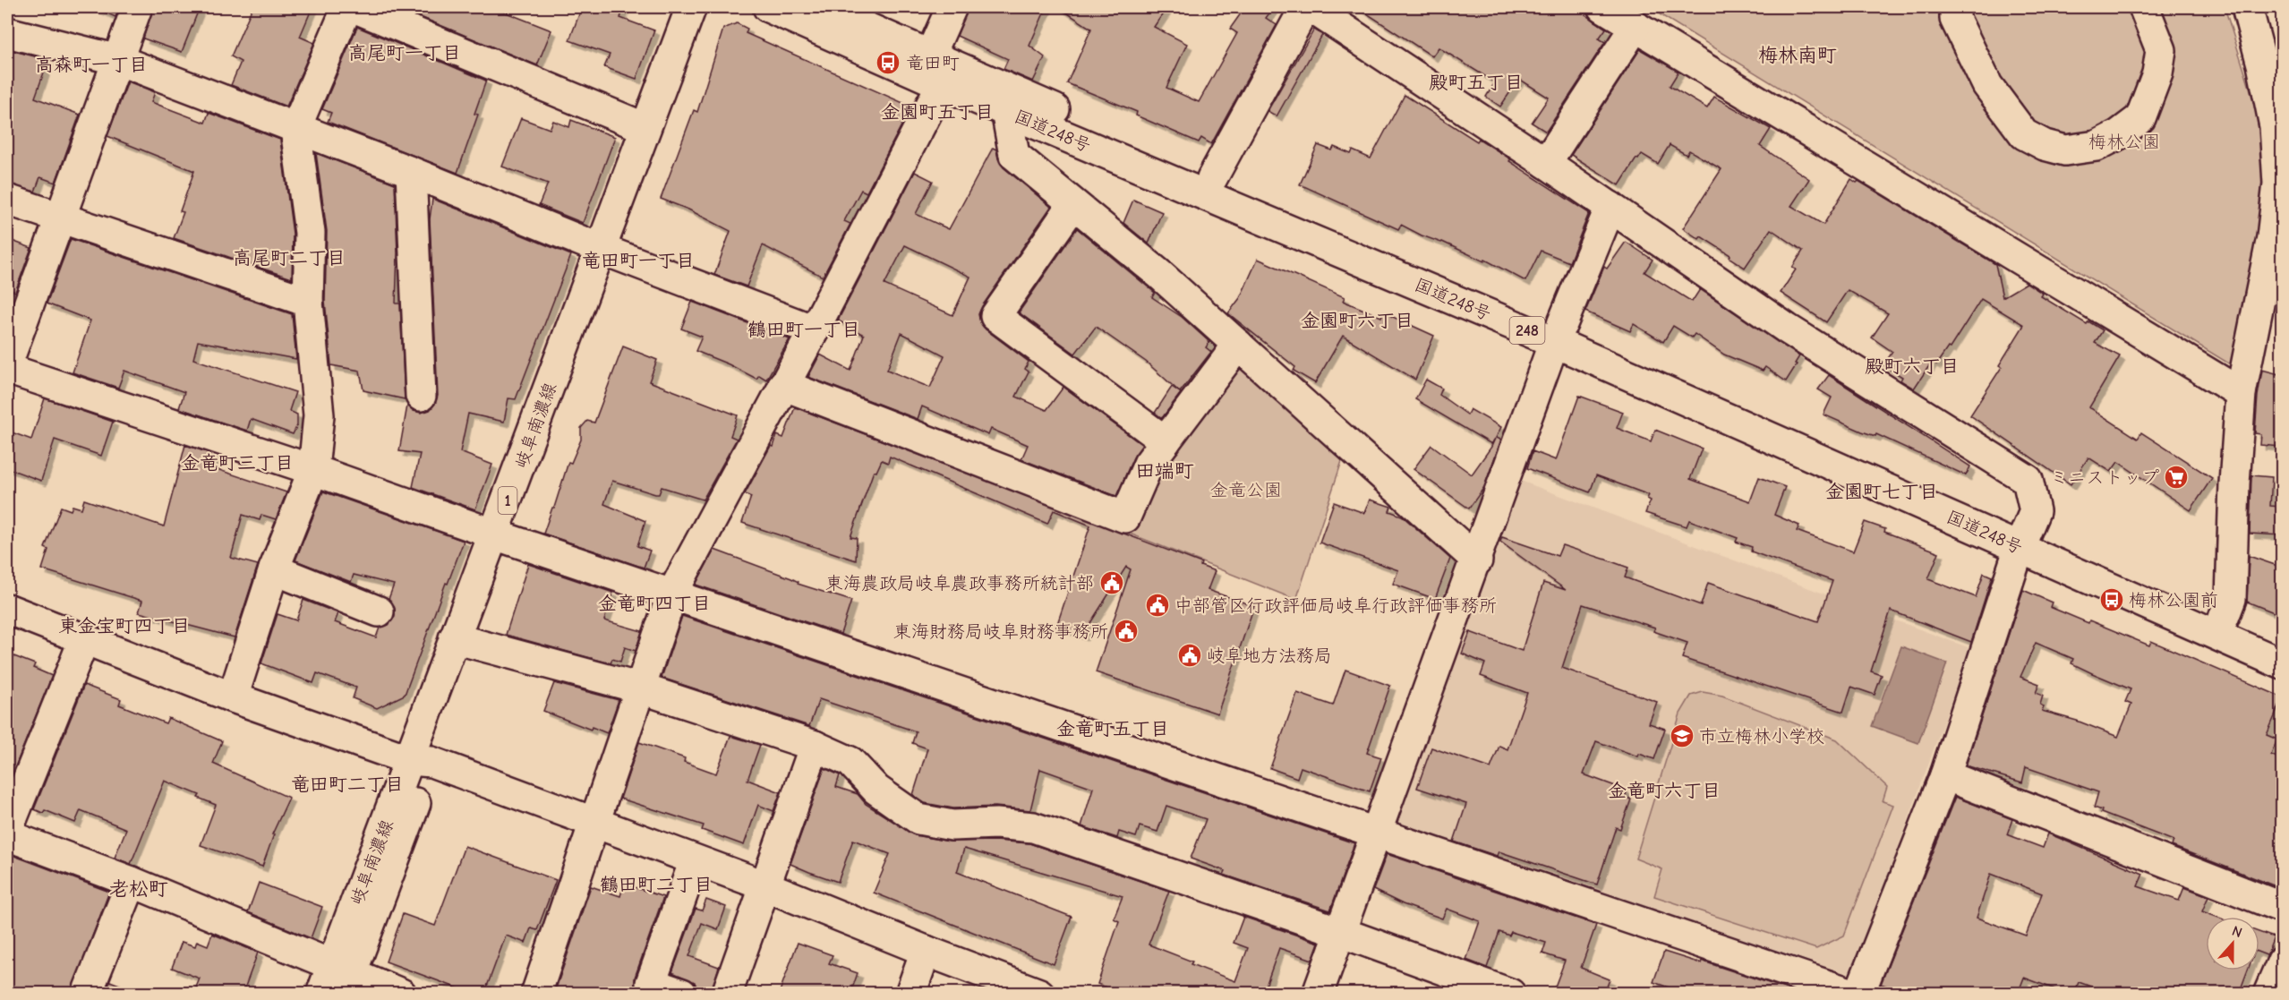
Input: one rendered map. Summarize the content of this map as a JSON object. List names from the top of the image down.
{
  "streets": {
    "main road": [
      "国道248号",
      "248",
      "岐阜南濃線",
      "1"
    ]
  },
  "districts": [
    "高尾町一丁目",
    "梅林南町",
    "高森町一丁目",
    "殿町五丁目",
    "金園町五丁目",
    "高尾町二丁目",
    "竜田町一丁目",
    "金園町六丁目",
    "鶴田町一丁目",
    "殿町六丁目",
    "金竜町三丁目",
    "田端町",
    "金園町七丁目",
    "金竜町四丁目",
    "東金宝町四丁目",
    "金竜町五丁目",
    "竜田町二丁目",
    "金竜町六丁目",
    "鶴田町二丁目",
    "老松町"
  ],
  "parks": ["梅林公園", "金竜公園"],
  "places": {
    "bus stop": ["竜田町", "梅林公園前"],
    "supermarket": ["ミニストップ"],
    "public building": [
      "東海農政局岐阜農政事務所統計部",
      "中部管区行政評価局岐阜行政評価事務所",
      "東海財務局岐阜財務事務所",
      "岐阜地方法務局"
    ],
    "school or university": ["市立梅林小学校"]
  },
  "north": "top"
}
